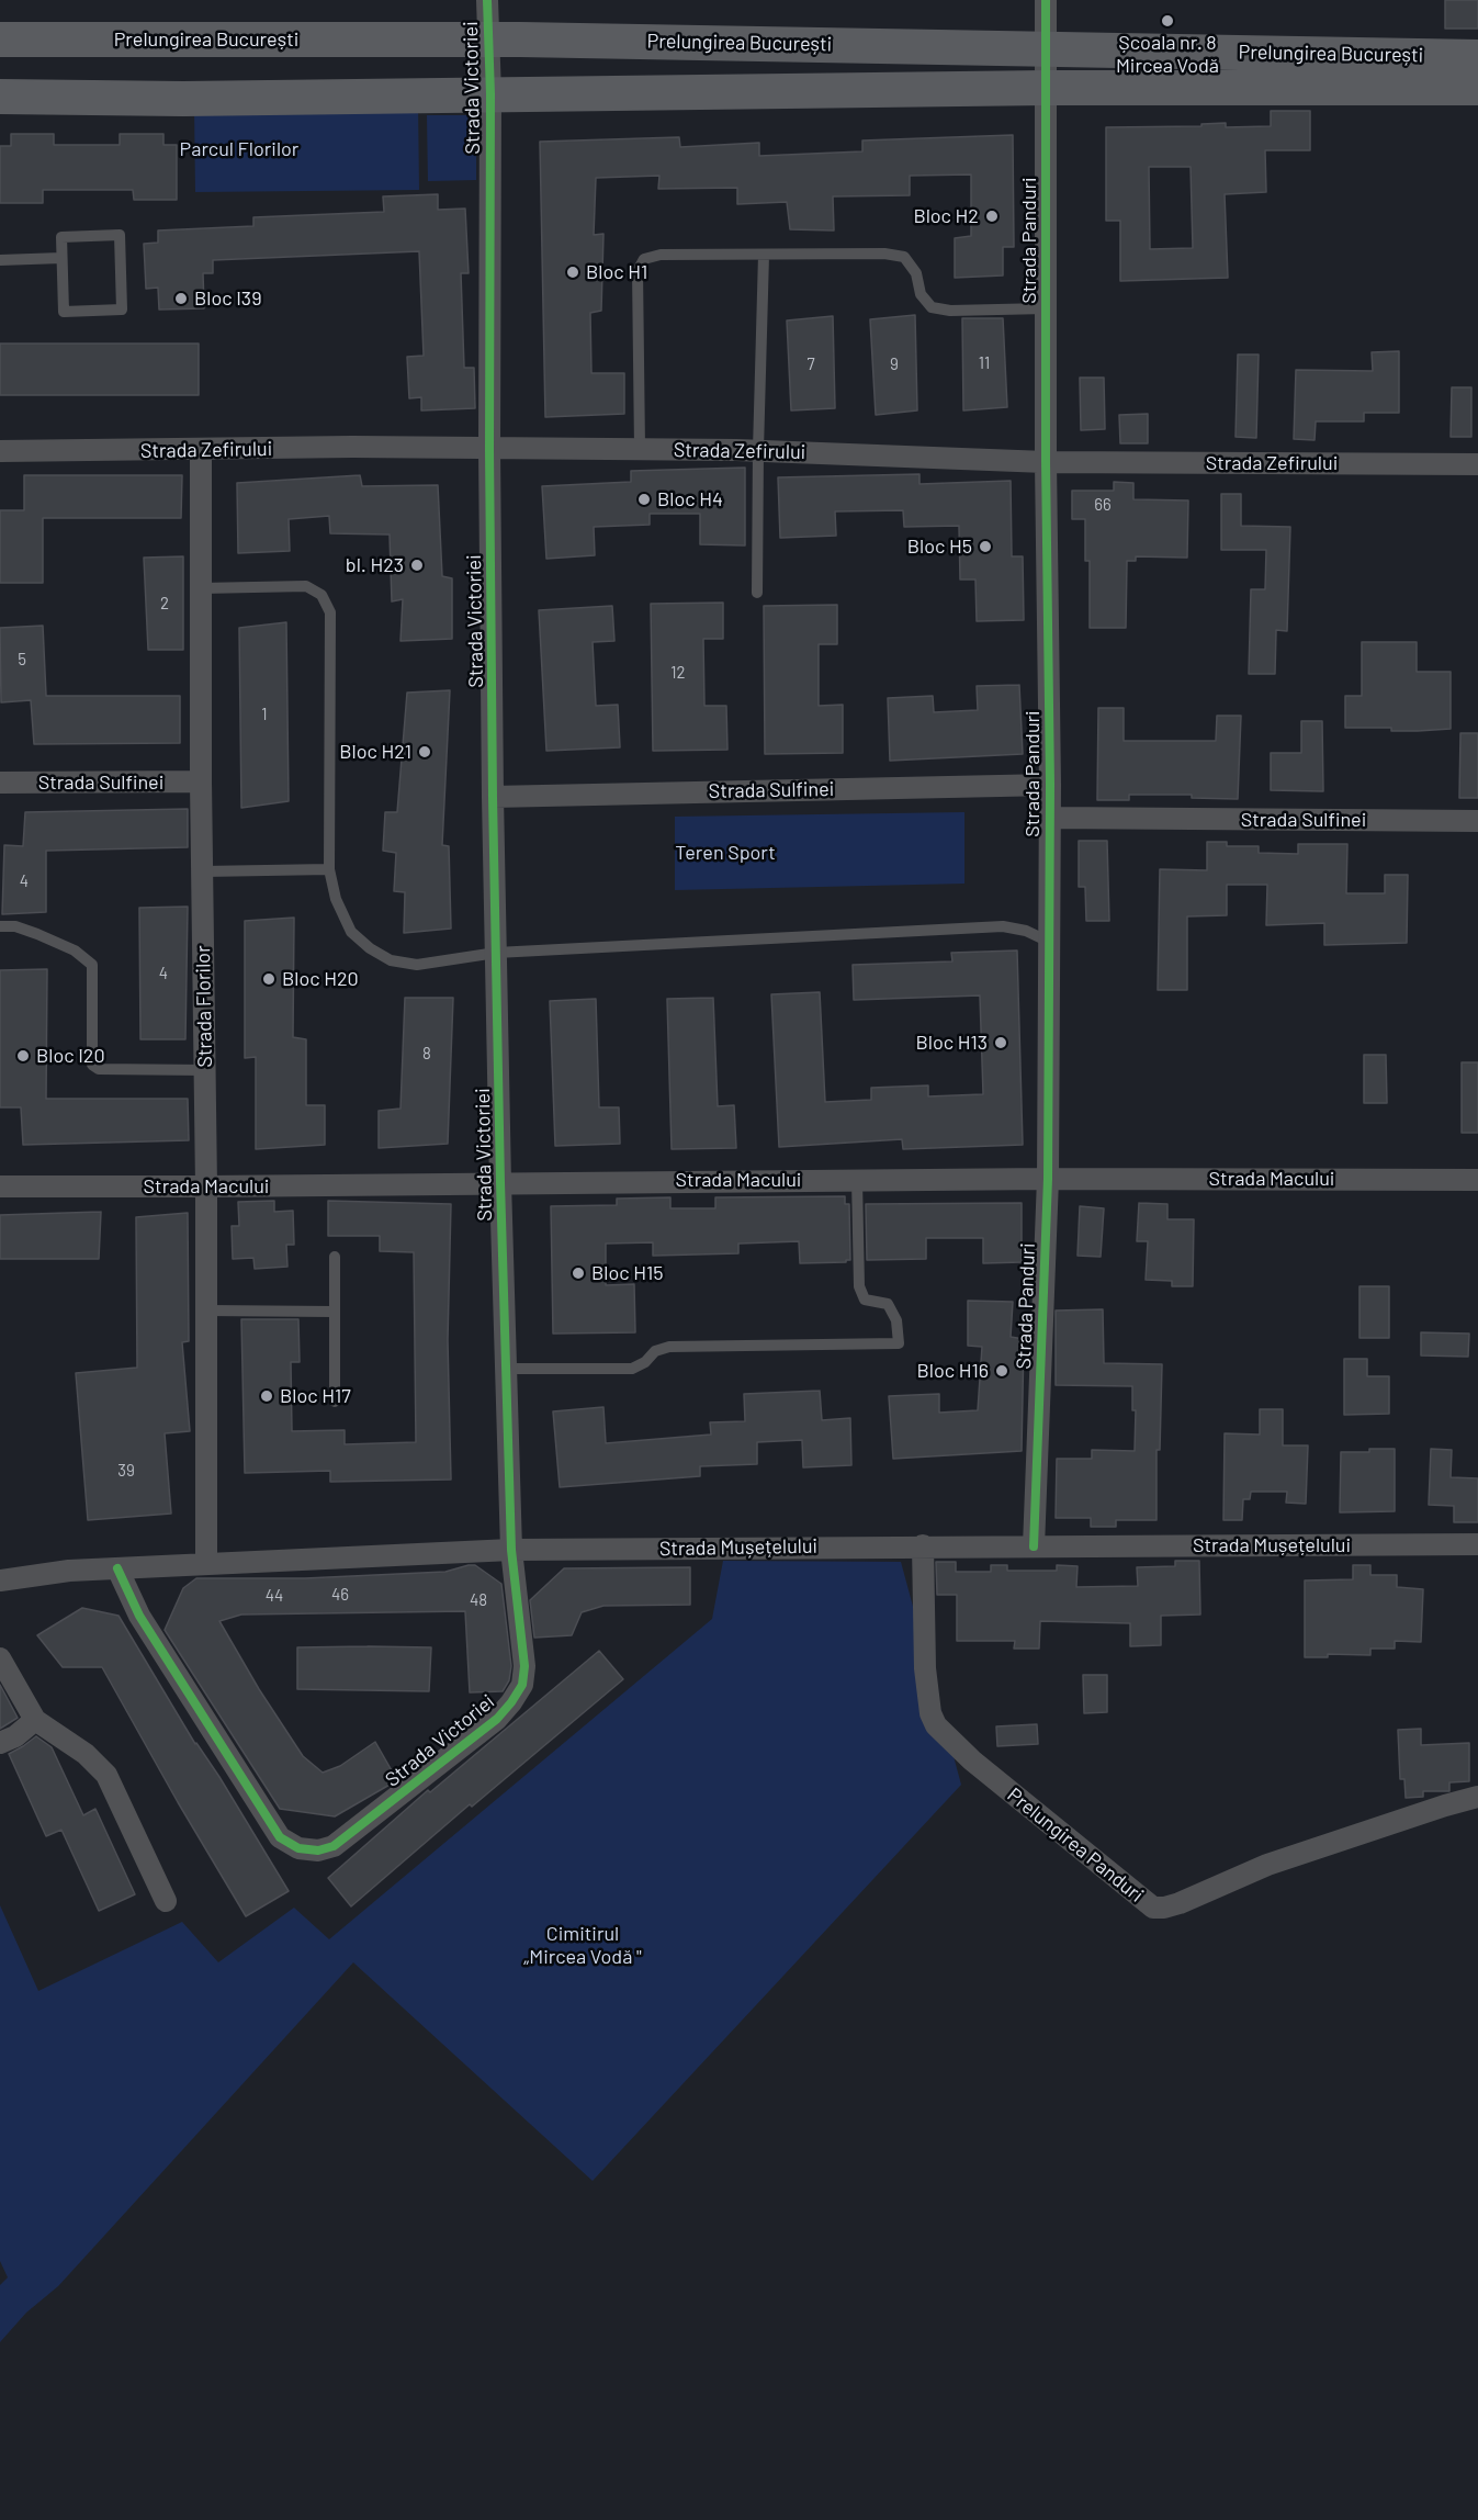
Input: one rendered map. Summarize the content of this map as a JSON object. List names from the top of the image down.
{
  "streets": {
    "main road": ["Prelungirea București"],
    "street": [
      "Strada Victoriei",
      "Strada Panduri",
      "Strada Zefirului",
      "Strada Sulfinei",
      "Strada Florilor",
      "Strada Macului",
      "Strada Mușețelului",
      "Prelungirea Panduri"
    ]
  },
  "crossings": [
    ["Prelungirea București", "Strada Victoriei"],
    ["Prelungirea București", "Strada Panduri"],
    ["Strada Victoriei", "Strada Zefirului"],
    ["Strada Victoriei", "Strada Sulfinei"],
    ["Strada Victoriei", "Strada Macului"],
    ["Strada Victoriei", "Strada Mușețelului"],
    ["Strada Panduri", "Strada Zefirului"],
    ["Strada Panduri", "Strada Sulfinei"],
    ["Strada Panduri", "Strada Macului"],
    ["Strada Panduri", "Strada Mușețelului"],
    ["Strada Zefirului", "Strada Florilor"],
    ["Strada Sulfinei", "Strada Florilor"],
    ["Strada Florilor", "Strada Macului"],
    ["Strada Florilor", "Strada Mușețelului"],
    ["Strada Mușețelului", "Prelungirea Panduri"]
  ],
  "parks": ["Parcul Florilor", "Teren Sport", "Cimitirul „Mircea Vodă \""],
  "places": [
    "Școala nr. 8 Mircea Vodă",
    "Bloc H2",
    "Bloc H1",
    "Bloc I39",
    "Bloc H4",
    "Bloc H5",
    "bl. H23",
    "Bloc H21",
    "Bloc H20",
    "Bloc H13",
    "Bloc I20",
    "Bloc H15",
    "Bloc H16",
    "Bloc H17"
  ],
  "house_numbers": [
    "11",
    "7",
    "9",
    "66",
    "2",
    "5",
    "12",
    "1",
    "4",
    "4",
    "8",
    "39",
    "46",
    "44",
    "48"
  ]
}
